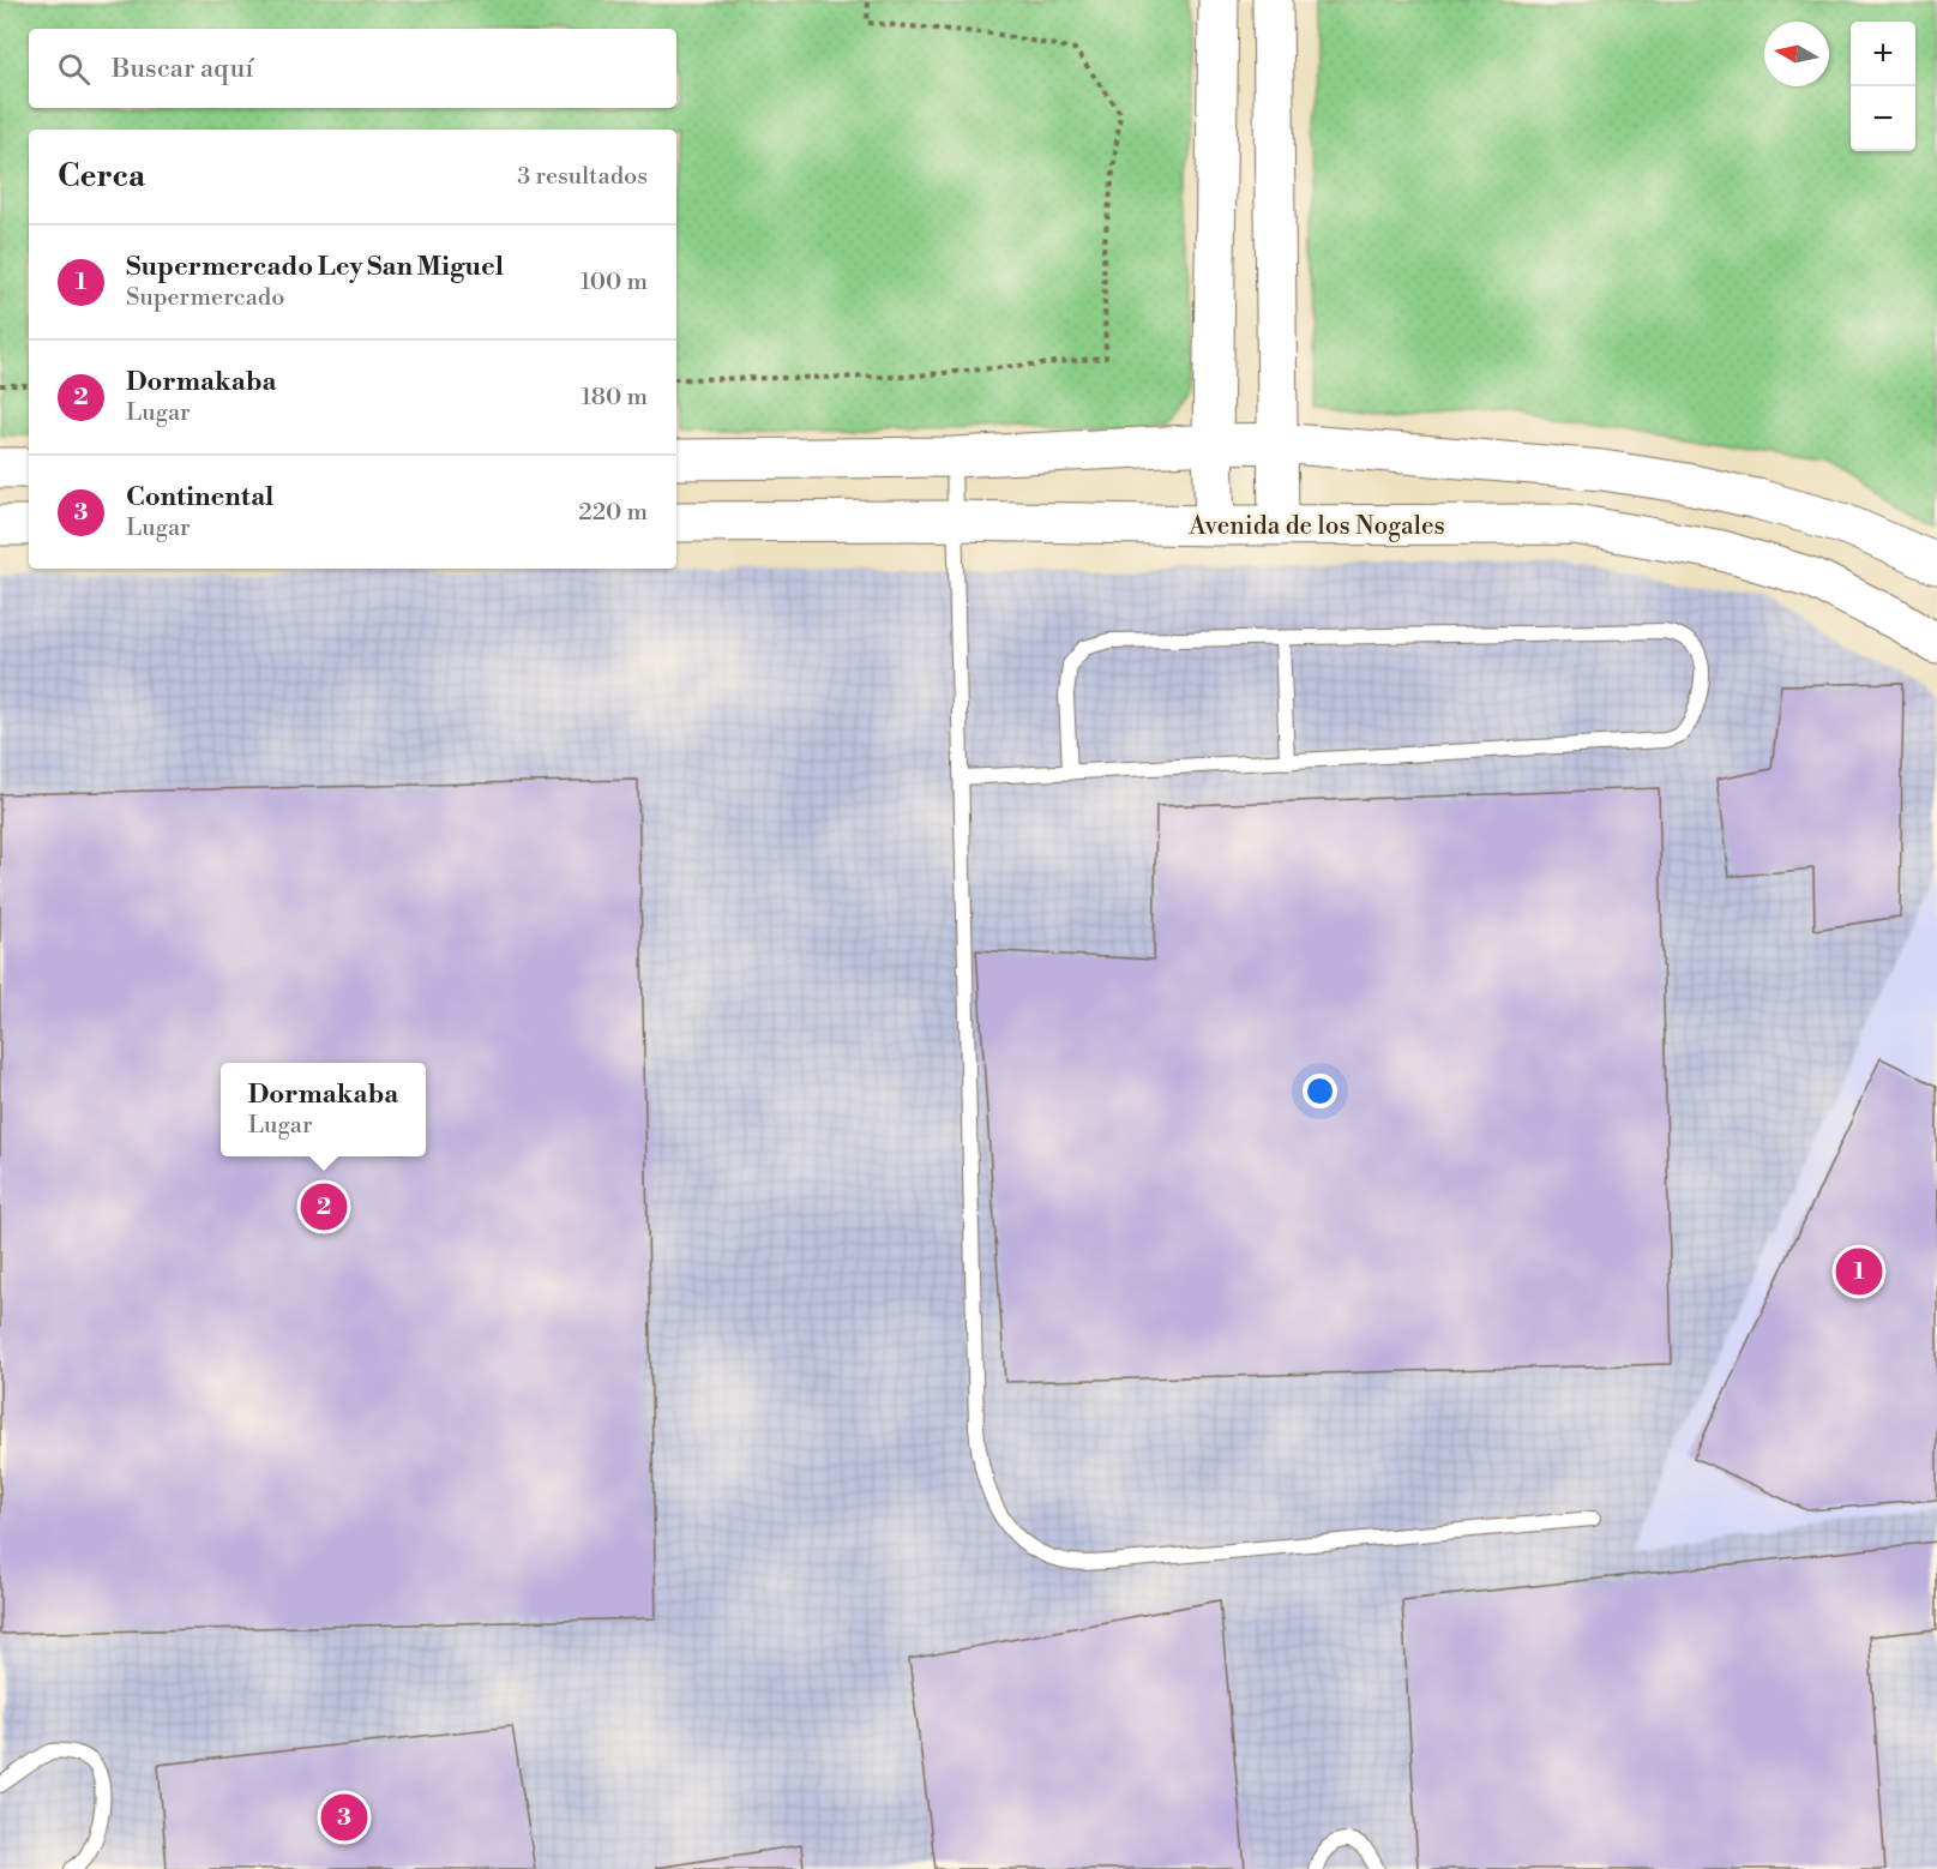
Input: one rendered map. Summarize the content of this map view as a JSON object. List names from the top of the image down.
{
  "streets": {
    "main road": ["Avenida de los Nogales"]
  },
  "north": "left",
  "page": {
    "map_buttons": ["+", "−"],
    "search": "Buscar aquí",
    "heading": ["Cerca", "3 resultados"],
    "list": [
      {
        "mark": "1",
        "name": "Supermercado Ley San Miguel",
        "note": "Supermercado",
        "value": "100 m"
      },
      {
        "mark": "2",
        "name": "Dormakaba",
        "note": "Lugar",
        "value": "180 m"
      },
      {
        "mark": "3",
        "name": "Continental",
        "note": "Lugar",
        "value": "220 m"
      }
    ],
    "popup": ["Dormakaba", "Lugar"],
    "pins": ["2", "1", "3"]
  }
}
